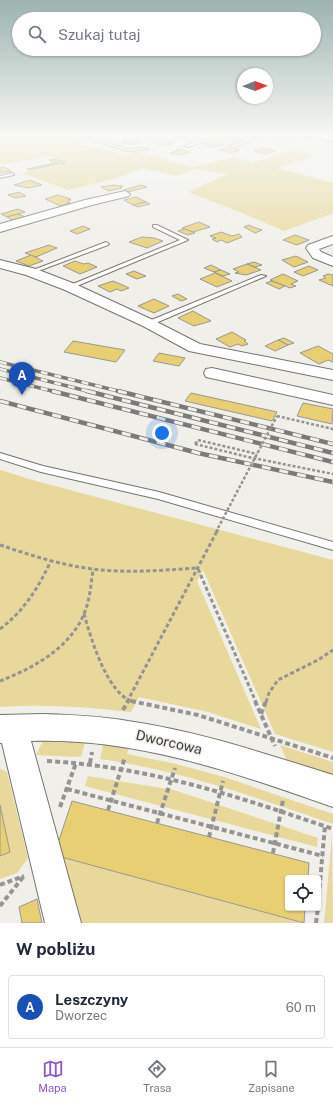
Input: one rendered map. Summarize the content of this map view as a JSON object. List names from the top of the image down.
{
  "streets": {
    "street": ["Dworcowa"]
  },
  "north": "right",
  "page": {
    "search": "Szukaj tutaj",
    "pins": "A",
    "heading": "W pobliżu",
    "list": [
      {
        "mark": "A",
        "name": "Leszczyny",
        "note": "Dworzec",
        "value": "60 m"
      }
    ],
    "nav": ["Mapa", "Trasa", "Zapisane"]
  }
}
